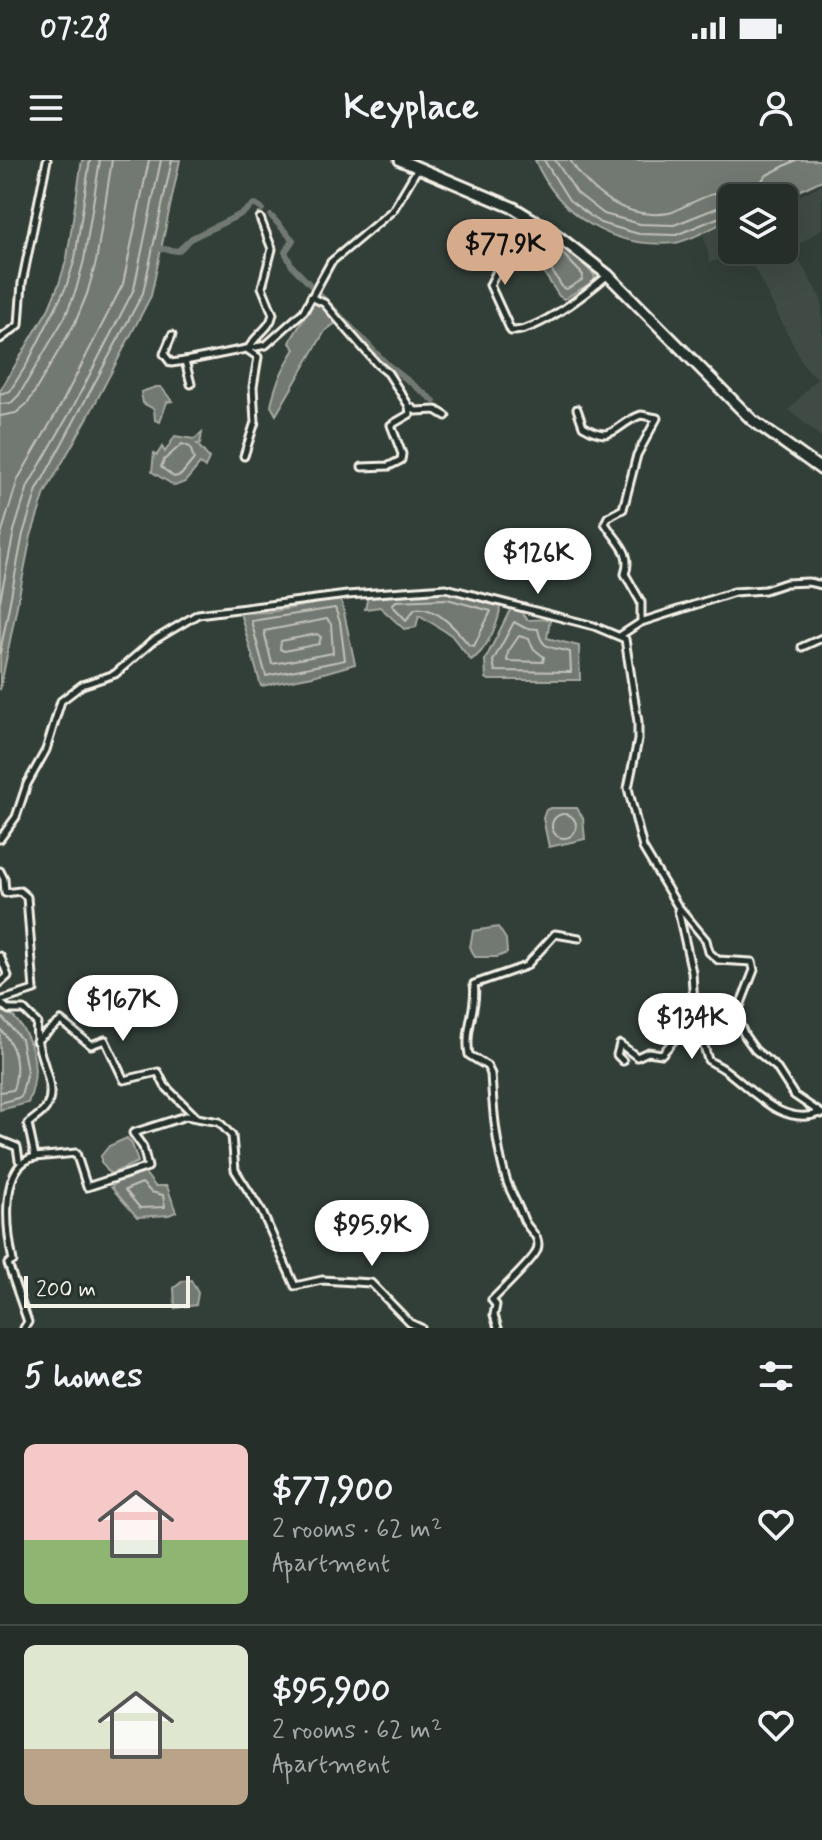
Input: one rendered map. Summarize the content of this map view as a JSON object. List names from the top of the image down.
{
  "scale_bar": "200 m",
  "page": {
    "status": "07:28",
    "header": "Keyplace",
    "price": [
      "$77.9K",
      "$126K",
      "$167K",
      "$134K",
      "$95.9K"
    ],
    "scale": "200 m",
    "heading": "5 homes",
    "list": [
      {
        "name": "$77,900",
        "note": "2 rooms · 62 m² · Apartment"
      },
      {
        "name": "$95,900",
        "note": "2 rooms · 62 m² · Apartment"
      }
    ]
  }
}
